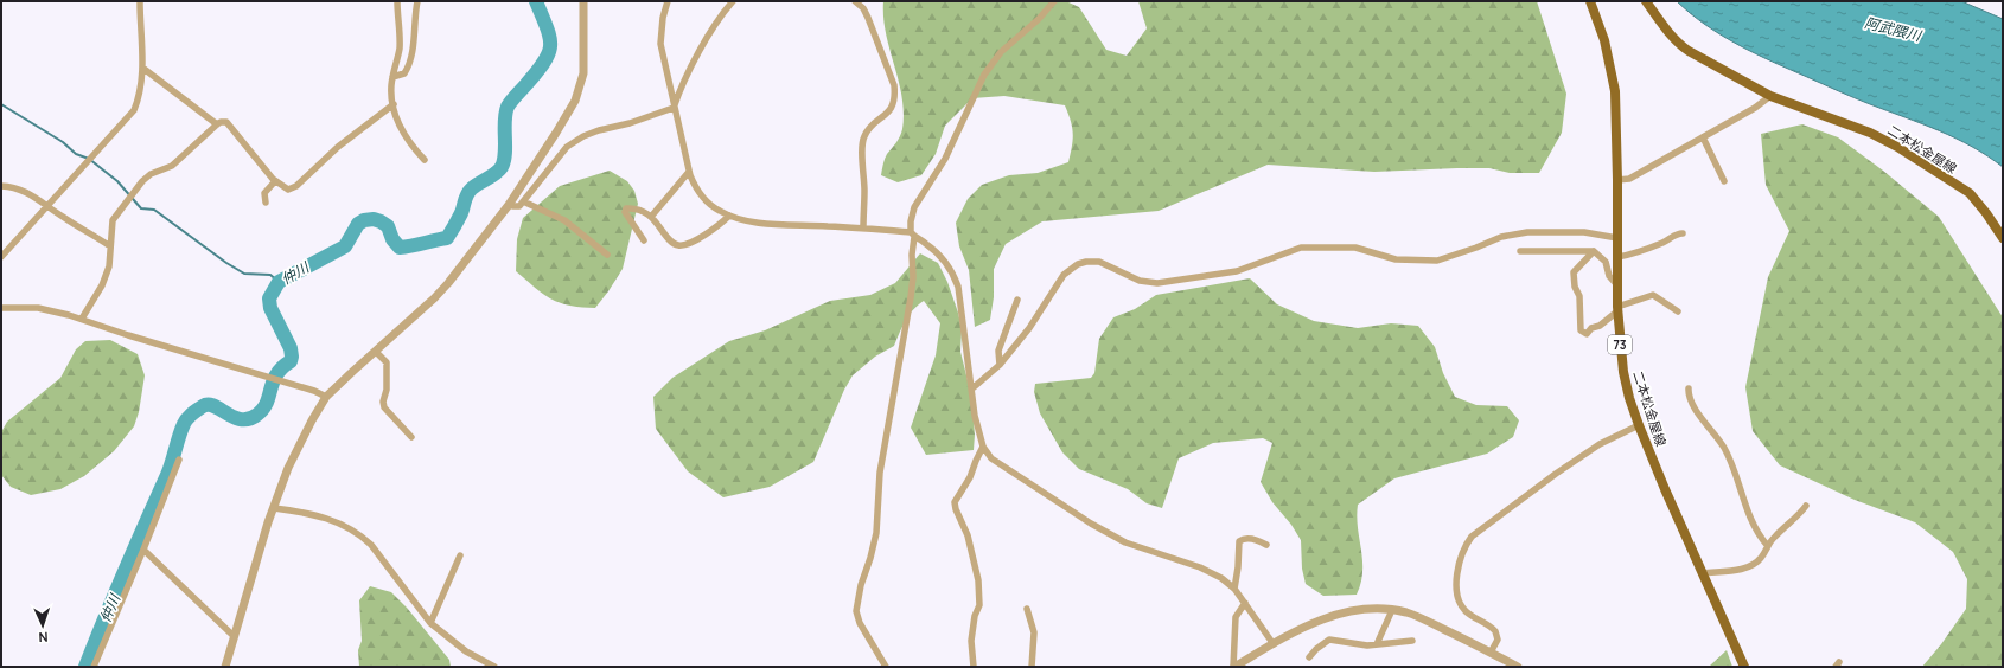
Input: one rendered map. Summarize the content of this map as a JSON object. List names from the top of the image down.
{
  "streets": {
    "main road": ["二本松金屋線", "73"]
  },
  "water": ["阿武隈川", "仲川"],
  "north": "bottom"
}
